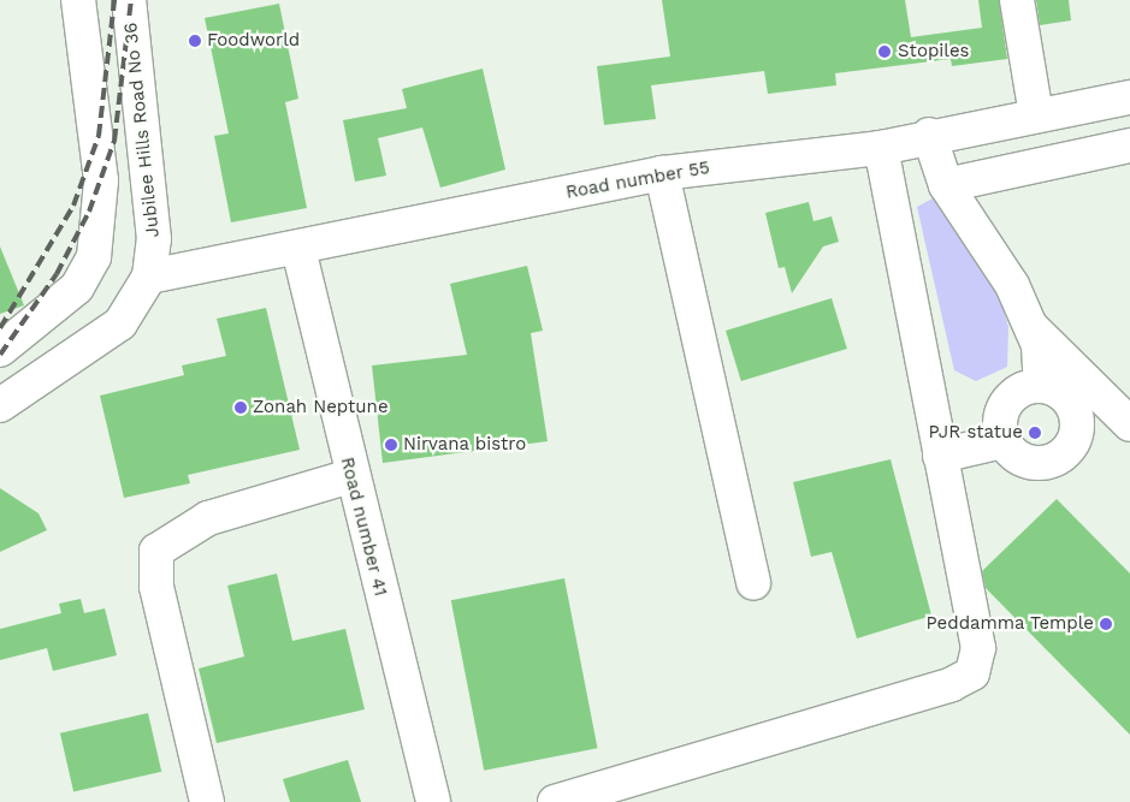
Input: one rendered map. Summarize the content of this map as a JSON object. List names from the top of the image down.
{
  "streets": {
    "street": ["Jubilee Hills Road No 36", "Road number 55", "Road number 41"]
  },
  "crossings": [
    ["Jubilee Hills Road No 36", "Road number 55"],
    ["Road number 55", "Road number 41"]
  ],
  "places": [
    "Foodworld",
    "Stopiles",
    "Zonah Neptune",
    "PJR statue",
    "Nirvana bistro",
    "Peddamma Temple"
  ]
}
